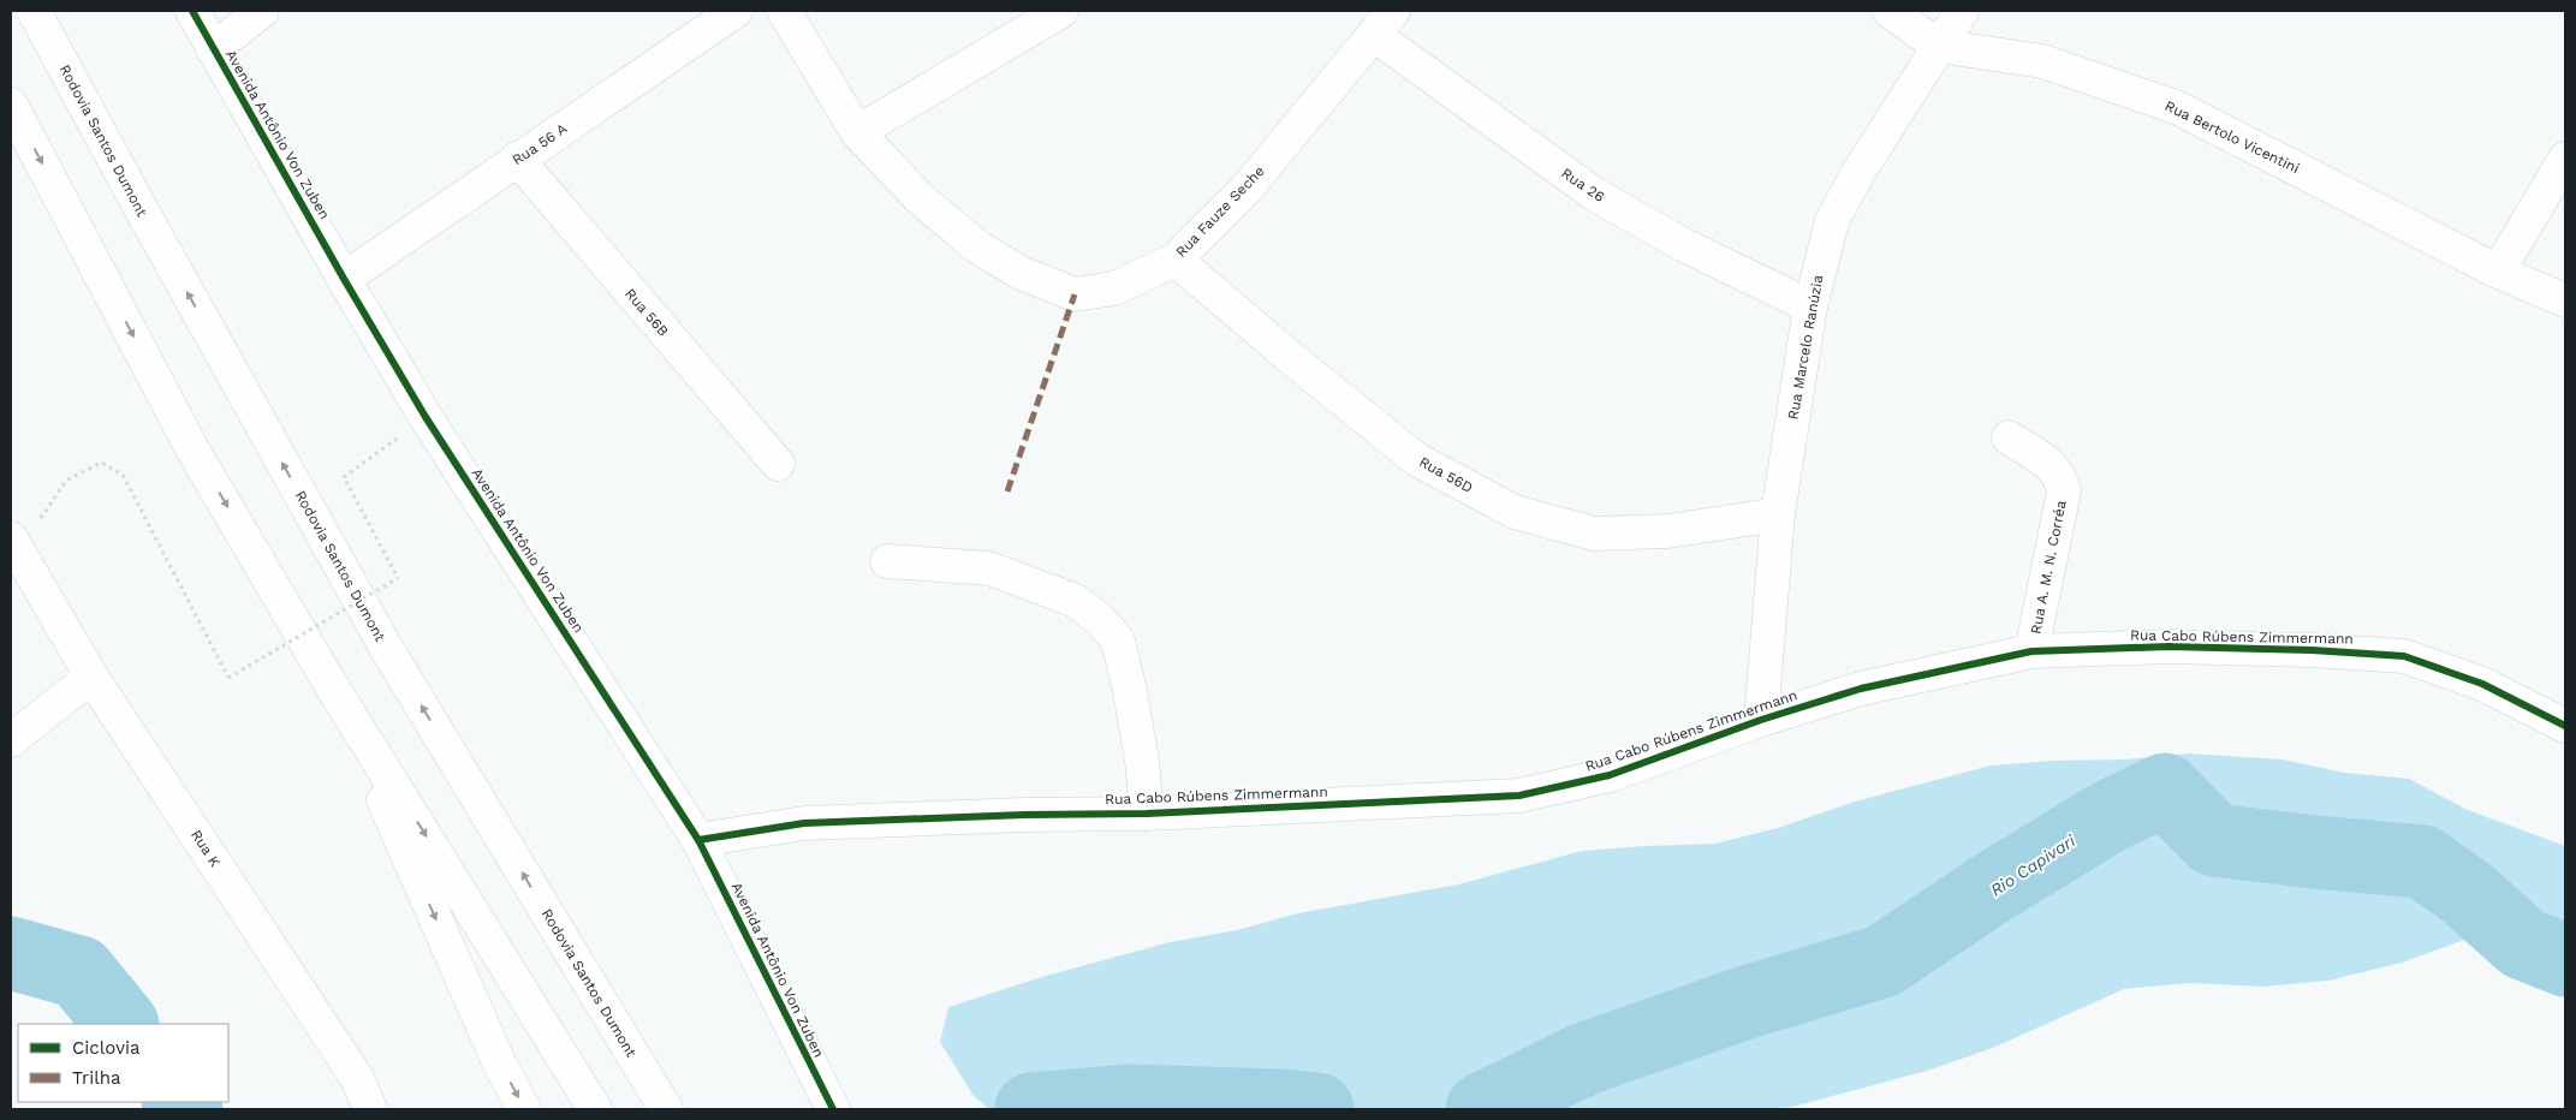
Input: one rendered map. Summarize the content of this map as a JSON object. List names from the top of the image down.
{
  "streets": {
    "main road": [
      "Avenida Antônio Von Zuben",
      "Rua Bertolo Vicentini",
      "Rodovia Santos Dumont",
      "Rua 56 A",
      "Rua 26",
      "Rua Fauze Seche",
      "Rua 56B",
      "Rua Marcelo Ranúzia",
      "Rua 56D",
      "Rua A. M. N. Corréa",
      "Rua Cabo Rúbens Zimmermann",
      "Rua K"
    ]
  },
  "crossings": [
    ["Avenida Antônio Von Zuben", "Rua 56 A"],
    ["Avenida Antônio Von Zuben", "Rua Cabo Rúbens Zimmermann"],
    ["Rua Bertolo Vicentini", "Rua Marcelo Ranúzia"],
    ["Rua 56 A", "Rua 56B"],
    ["Rua 26", "Rua Fauze Seche"],
    ["Rua 26", "Rua Marcelo Ranúzia"],
    ["Rua Fauze Seche", "Rua 56D"],
    ["Rua Marcelo Ranúzia", "Rua 56D"],
    ["Rua Marcelo Ranúzia", "Rua Cabo Rúbens Zimmermann"],
    ["Rua A. M. N. Corréa", "Rua Cabo Rúbens Zimmermann"]
  ],
  "water": ["Rio Capivari"],
  "legend": ["Ciclovia", "Trilha"]
}
